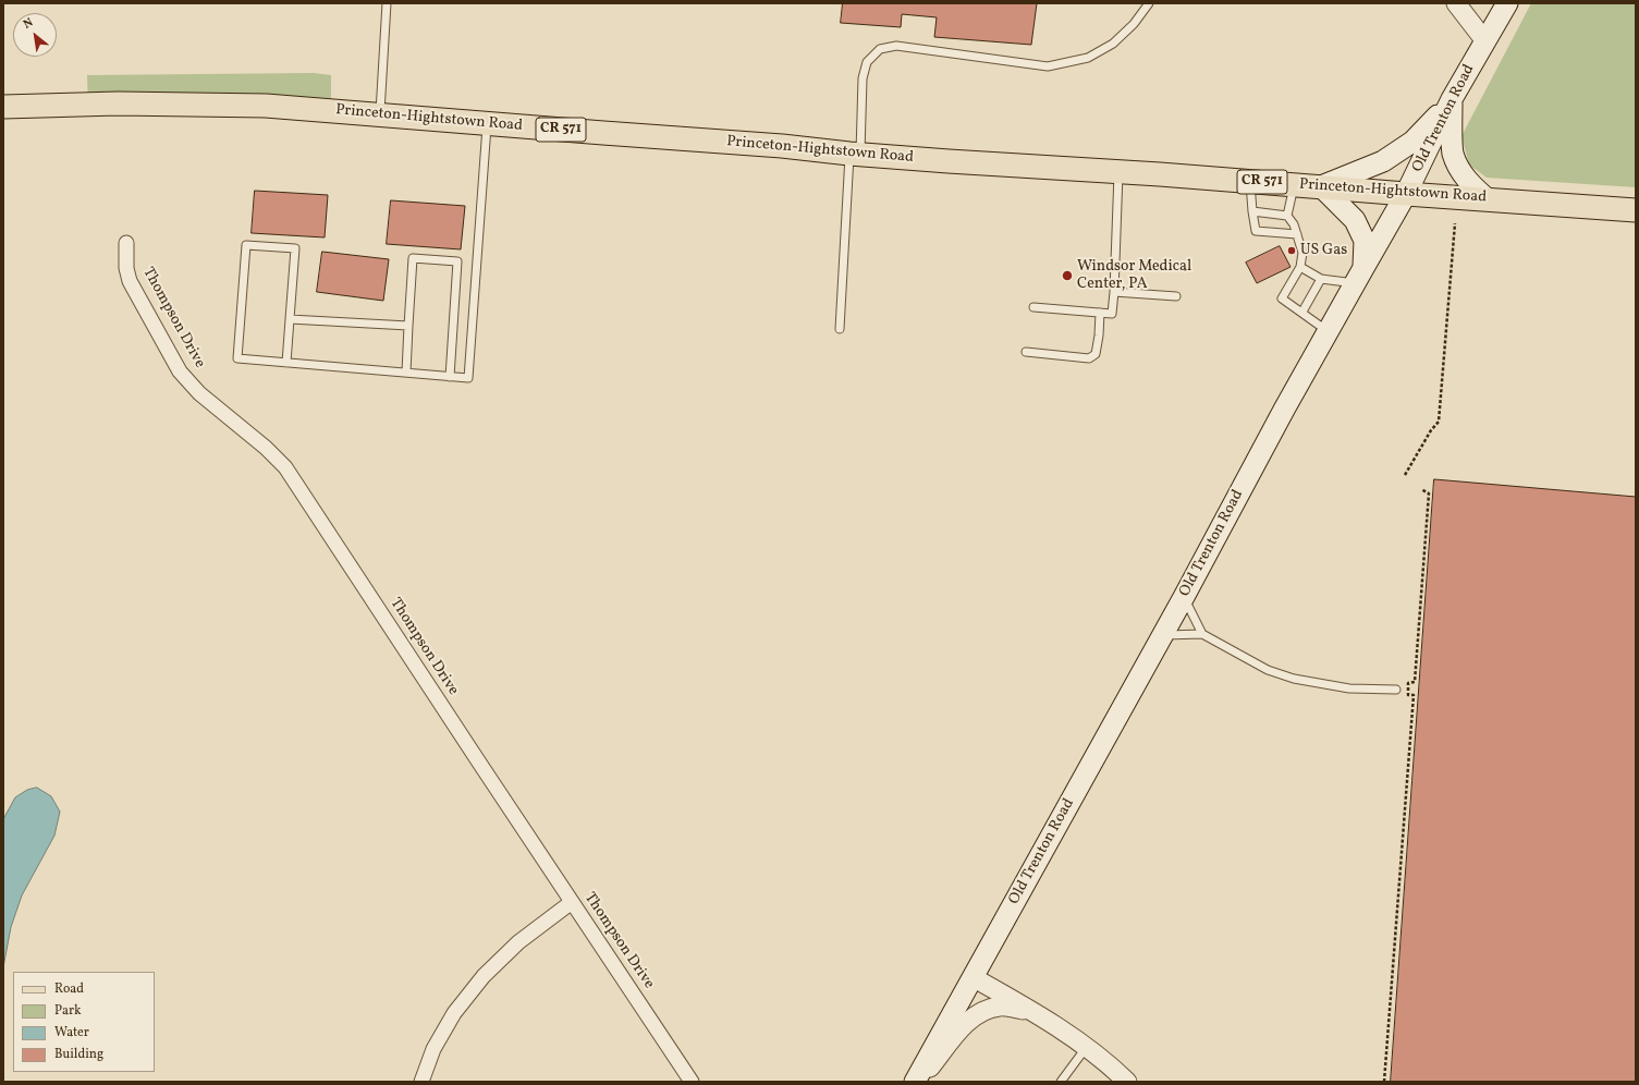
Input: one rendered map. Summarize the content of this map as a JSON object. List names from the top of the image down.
{
  "streets": {
    "main road": ["Princeton-Hightstown Road", "Old Trenton Road", "CR 571"],
    "street": ["Thompson Drive"]
  },
  "crossings": [
    ["Princeton-Hightstown Road", "Old Trenton Road"]
  ],
  "places": ["US Gas", "Windsor Medical Center, PA"],
  "legend": [
    "Road",
    "Park",
    "Water",
    "Building"
  ],
  "north": "top left"
}
